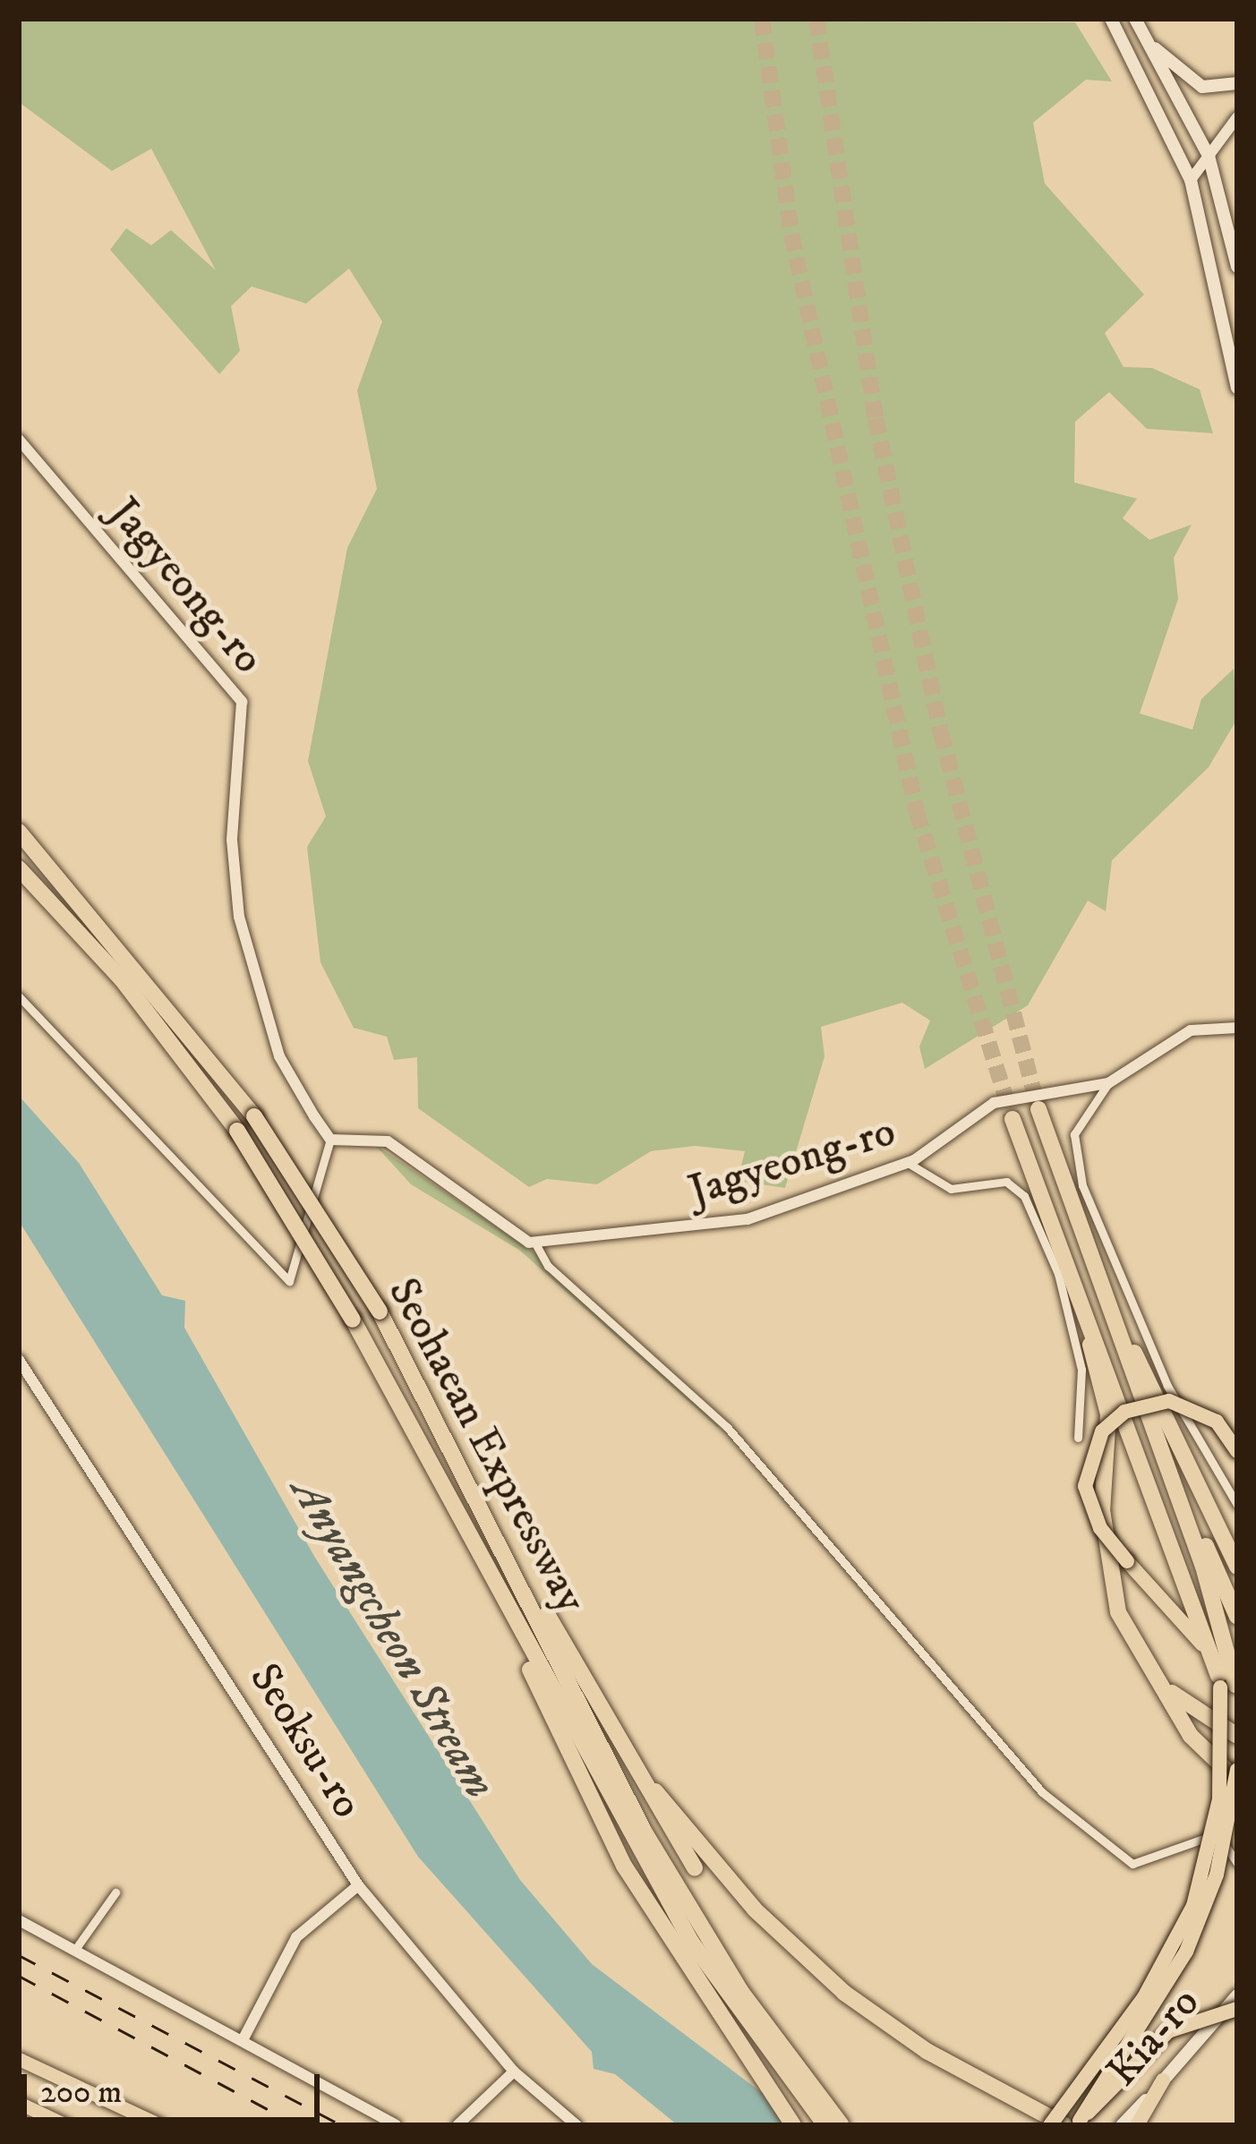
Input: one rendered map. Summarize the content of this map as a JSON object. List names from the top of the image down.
{
  "streets": {
    "highway": ["Seohaean Expressway"],
    "main road": ["Kia-ro"],
    "street": ["Jagyeong-ro", "Seoksu-ro"]
  },
  "water": ["Anyangcheon Stream"],
  "scale_bar": "200 m"
}
